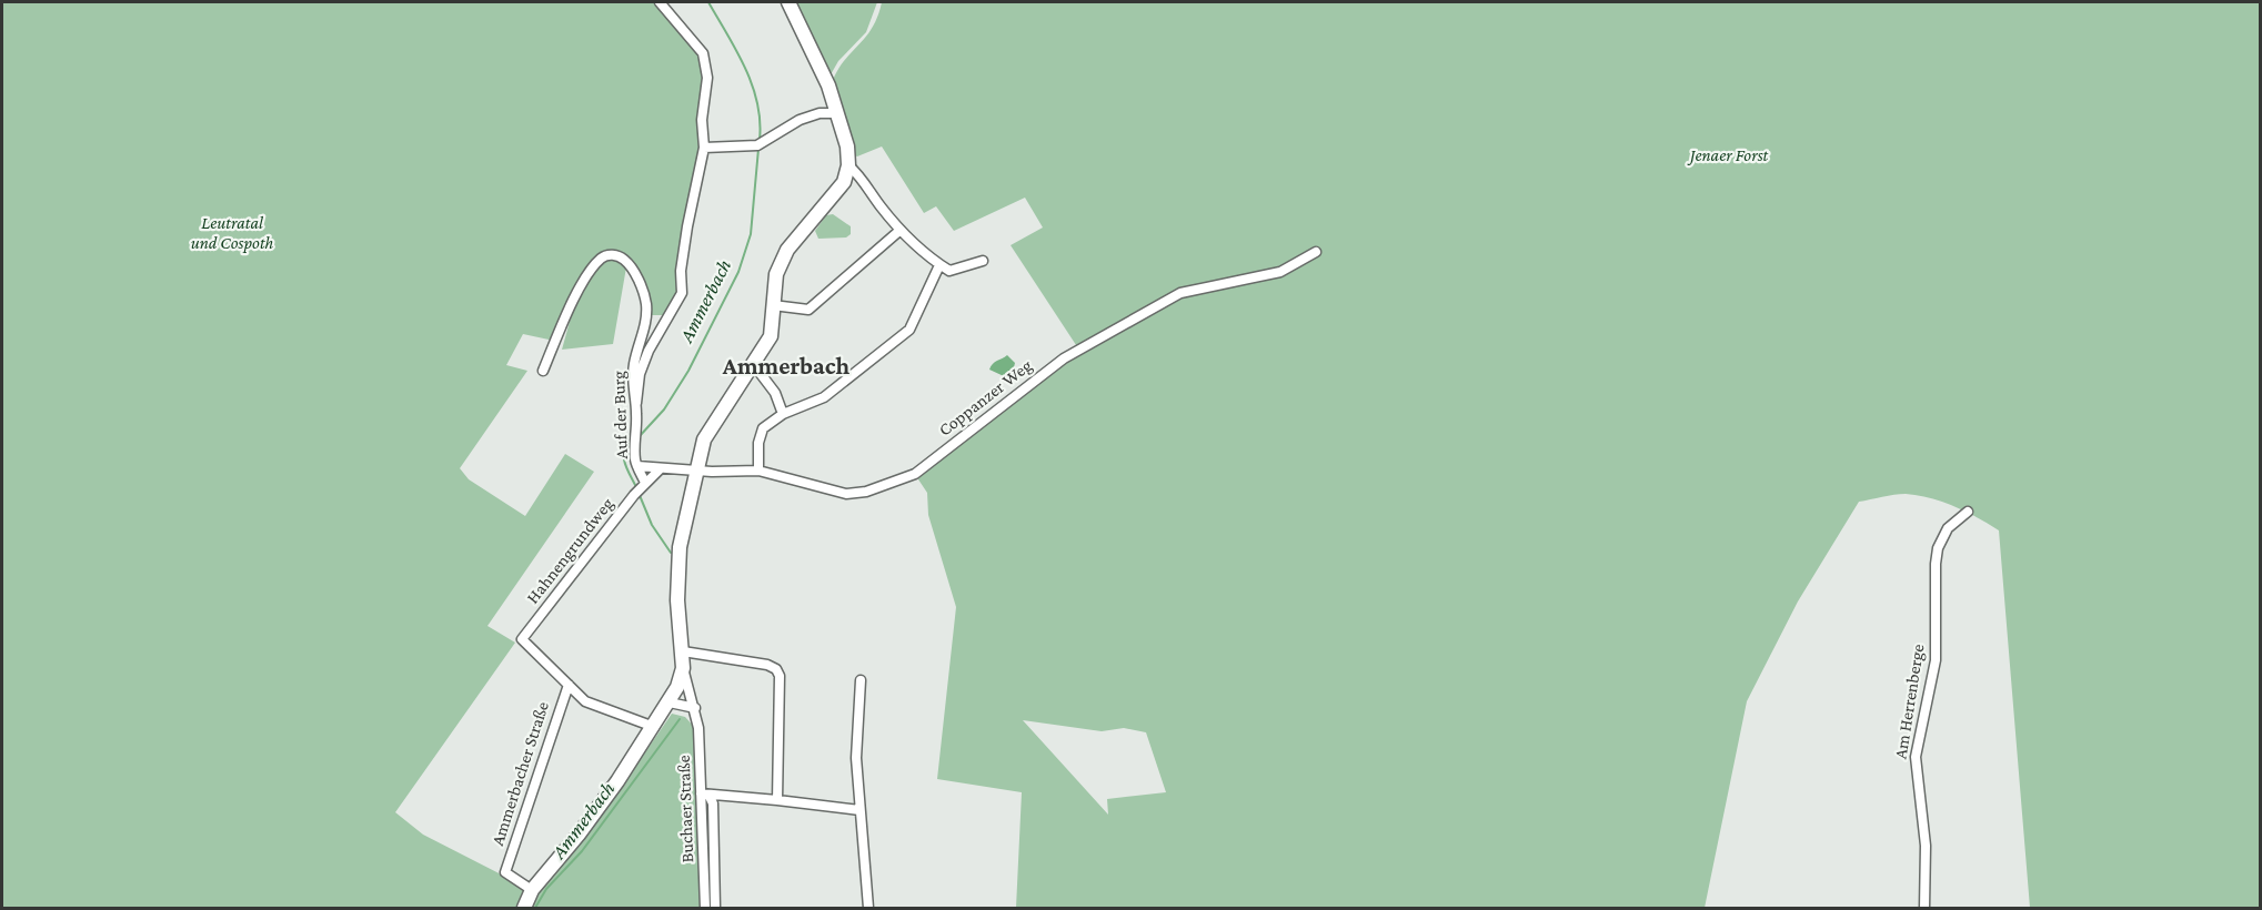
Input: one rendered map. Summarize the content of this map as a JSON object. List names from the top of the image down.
{
  "streets": {
    "street": [
      "Coppanzer Weg",
      "Auf der Burg",
      "Hahnengrundweg",
      "Am Herrenberge",
      "Ammerbacher Straße",
      "Buchaer Straße"
    ]
  },
  "crossings": [
    ["Coppanzer Weg", "Auf der Burg"],
    ["Coppanzer Weg", "Hahnengrundweg"],
    ["Auf der Burg", "Hahnengrundweg"],
    ["Hahnengrundweg", "Ammerbacher Straße"]
  ],
  "districts": ["Ammerbach"],
  "water": ["Ammerbach"],
  "parks": ["Jenaer Forst", "Leutratal und Cospoth"]
}
